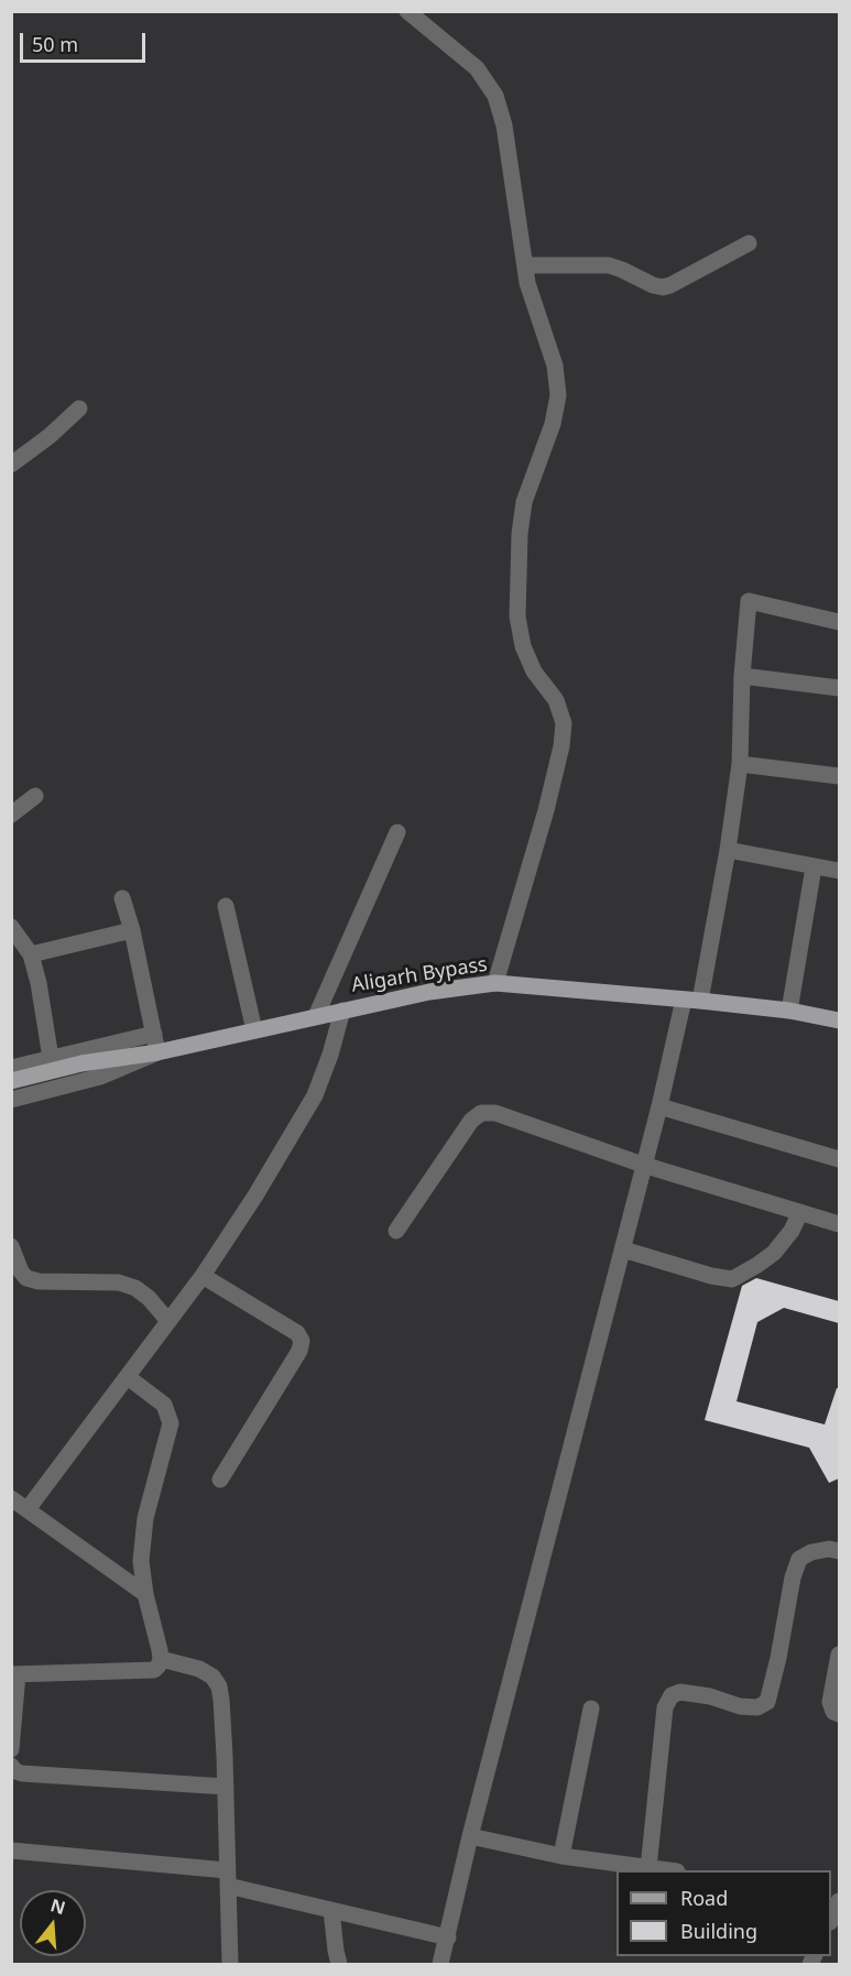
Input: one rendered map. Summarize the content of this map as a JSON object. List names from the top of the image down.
{
  "streets": {
    "main road": ["Aligarh Bypass"]
  },
  "legend": ["Road", "Building"],
  "scale_bar": "50 m",
  "north": "top"
}
